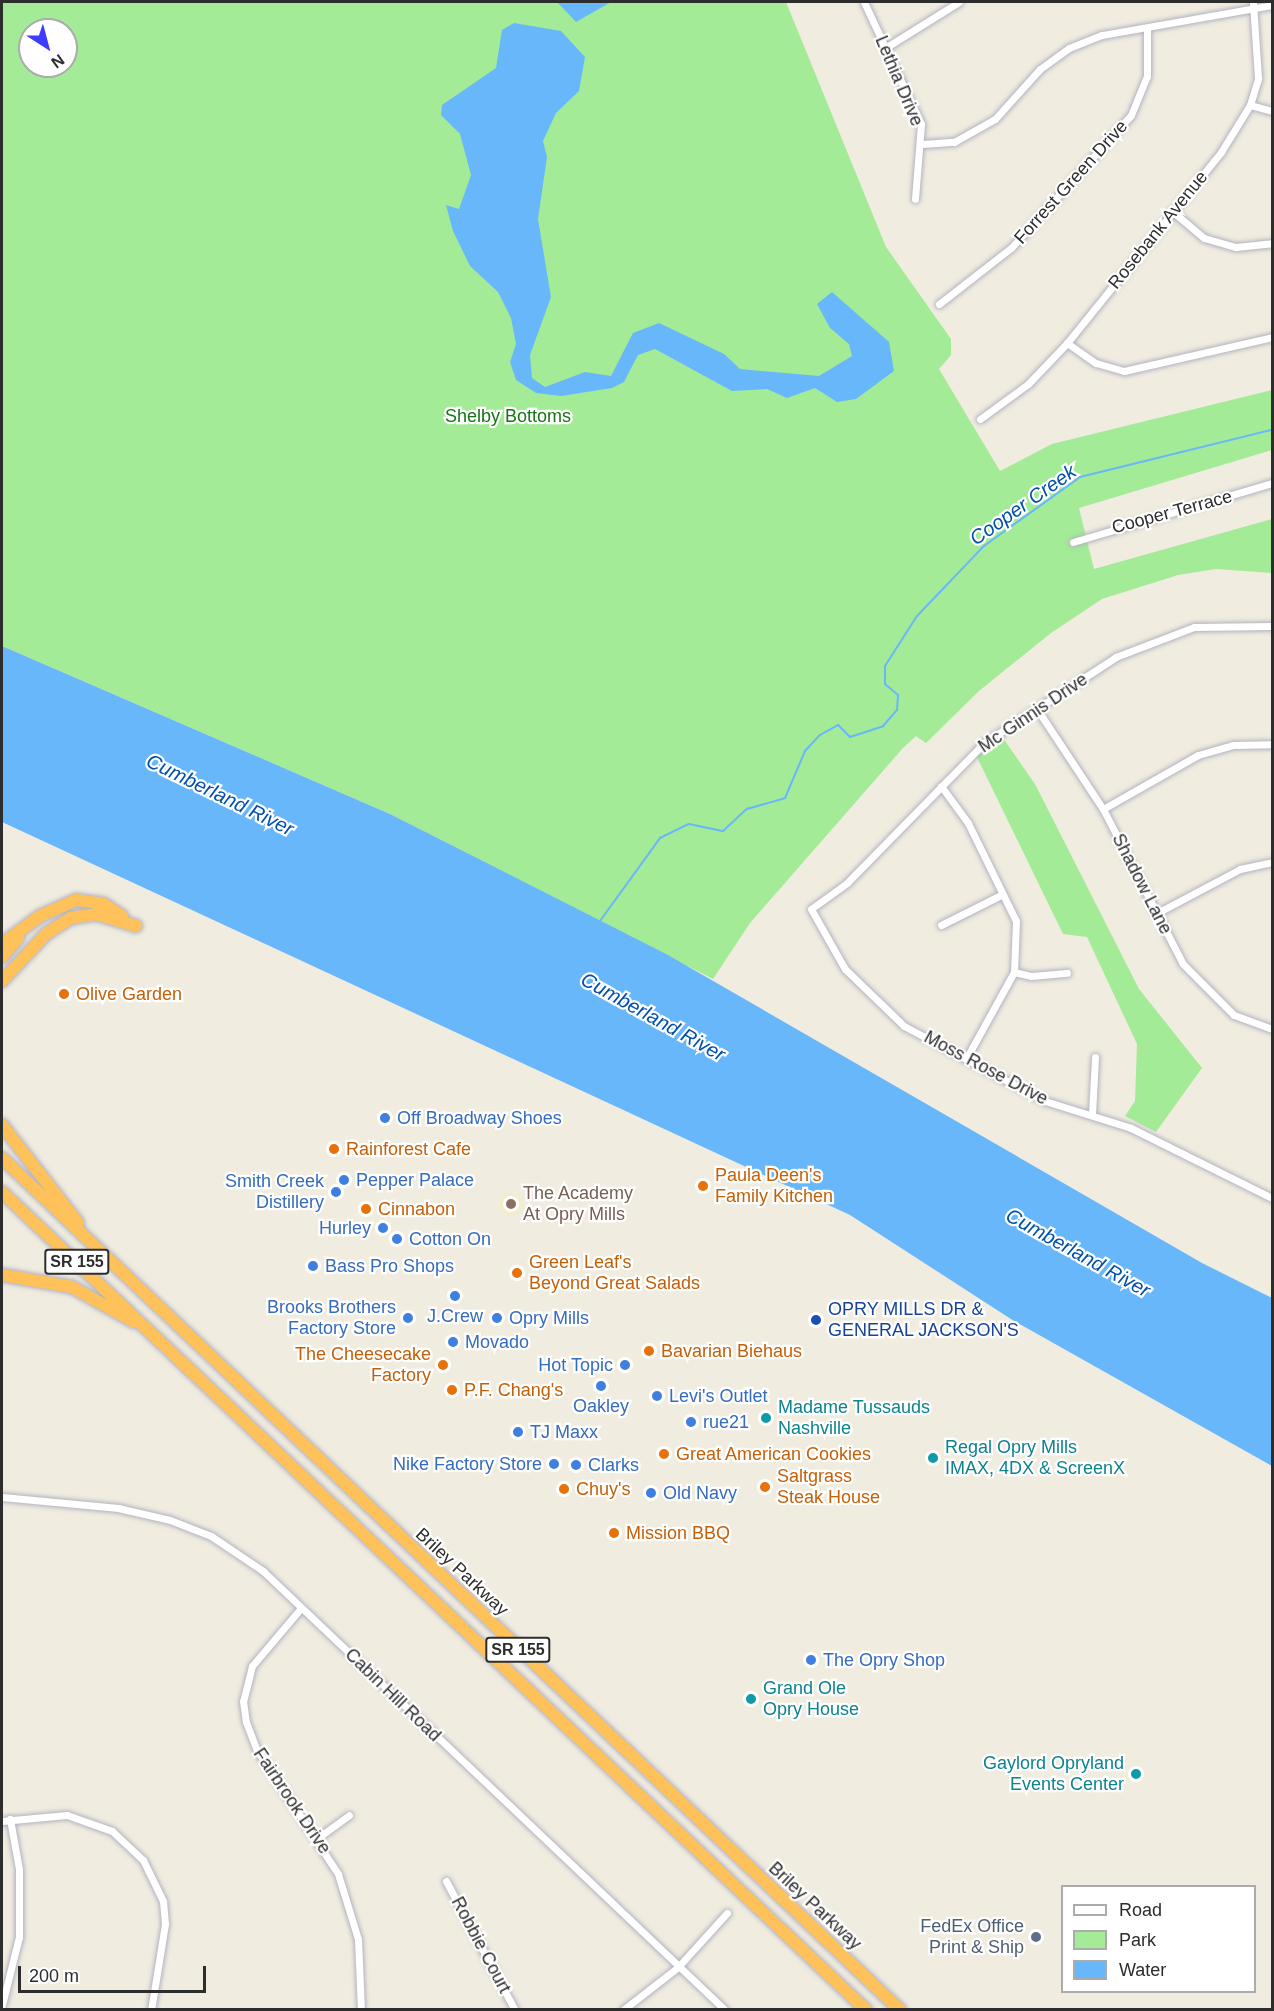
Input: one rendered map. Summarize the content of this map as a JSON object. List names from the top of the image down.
{
  "streets": {
    "highway": ["SR 155", "Briley Parkway"],
    "street": [
      "Lethia Drive",
      "Forrest Green Drive",
      "Rosebank Avenue",
      "Cooper Terrace",
      "Mc Ginnis Drive",
      "Shadow Lane",
      "Moss Rose Drive",
      "Cabin Hill Road",
      "Fairbrook Drive",
      "Robbie Court"
    ]
  },
  "crossings": [
    ["Mc Ginnis Drive", "Shadow Lane"],
    ["Mc Ginnis Drive", "Moss Rose Drive"],
    ["Cabin Hill Road", "Fairbrook Drive"]
  ],
  "water": ["Cooper Creek", "Cumberland River"],
  "parks": ["Shelby Bottoms"],
  "places": [
    "Olive Garden",
    "Off Broadway Shoes",
    "Rainforest Cafe",
    "Pepper Palace",
    "Paula Deen's Family Kitchen",
    "Smith Creek Distillery",
    "The Academy At Opry Mills",
    "Cinnabon",
    "Hurley",
    "Cotton On",
    "Bass Pro Shops",
    "Green Leaf's Beyond Great Salads",
    "J.Crew",
    "Brooks Brothers Factory Store",
    "Opry Mills",
    "OPRY MILLS DR & GENERAL JACKSON'S",
    "Movado",
    "Bavarian Biehaus",
    "The Cheesecake Factory",
    "Hot Topic",
    "Oakley",
    "P.F. Chang's",
    "Levi's Outlet",
    "Madame Tussauds Nashville",
    "rue21",
    "TJ Maxx",
    "Great American Cookies",
    "Regal Opry Mills IMAX, 4DX & ScreenX",
    "Nike Factory Store",
    "Clarks",
    "Saltgrass Steak House",
    "Chuy's",
    "Old Navy",
    "Mission BBQ",
    "The Opry Shop",
    "Grand Ole Opry House",
    "Gaylord Opryland Events Center",
    "FedEx Office Print & Ship"
  ],
  "legend": ["Road", "Park", "Water"],
  "scale_bar": "200 m",
  "north": "bottom right"
}
